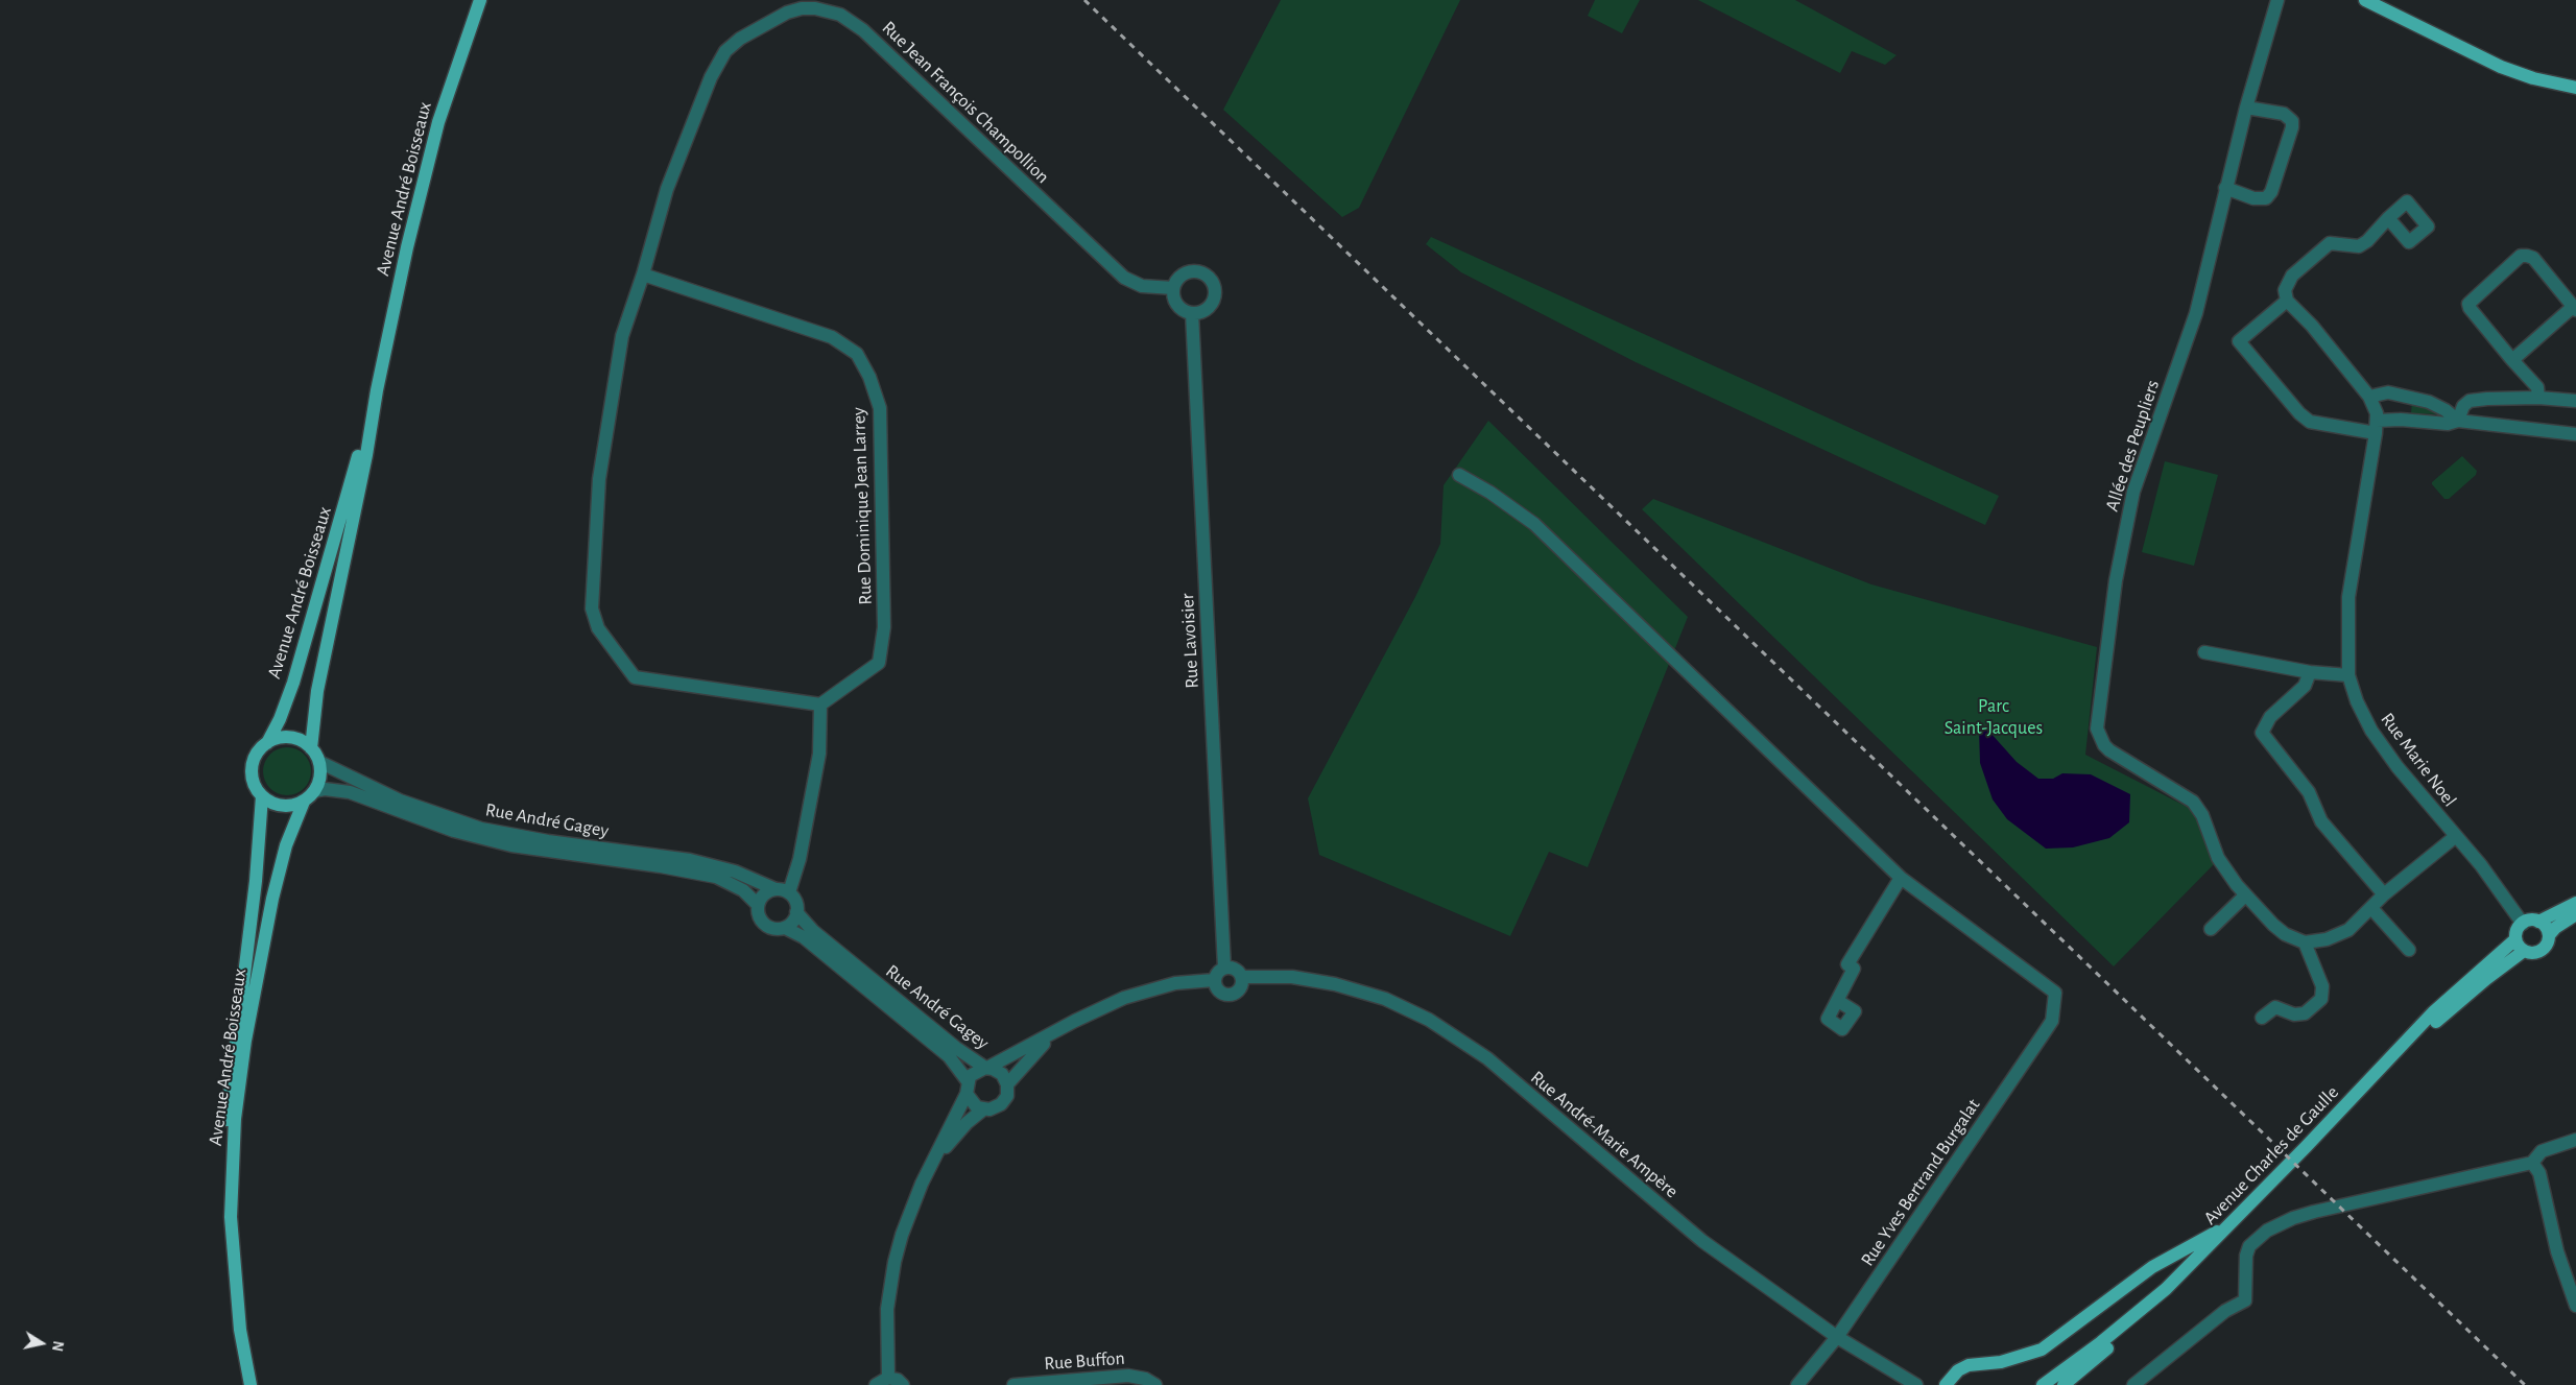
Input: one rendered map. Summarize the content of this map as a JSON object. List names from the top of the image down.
{
  "streets": {
    "main road": ["Avenue André Boisseaux", "Avenue Charles de Gaulle"],
    "street": [
      "Rue Jean François Champollion",
      "Allée des Peupliers",
      "Rue Dominique Jean Larrey",
      "Rue Lavoisier",
      "Rue Marie Noel",
      "Rue André Gagey",
      "Rue André-Marie Ampère",
      "Rue Yves Bertrand Burgalat",
      "Rue Buffon"
    ]
  },
  "crossings": [
    ["Rue Jean François Champollion", "Rue Dominique Jean Larrey"],
    ["Rue Jean François Champollion", "Rue Lavoisier"],
    ["Avenue André Boisseaux", "Rue André Gagey"],
    ["Rue Lavoisier", "Rue André-Marie Ampère"],
    ["Rue Marie Noel", "Avenue Charles de Gaulle"],
    ["Rue André-Marie Ampère", "Rue Yves Bertrand Burgalat"]
  ],
  "parks": ["Parc Saint-Jacques"],
  "north": "right"
}
